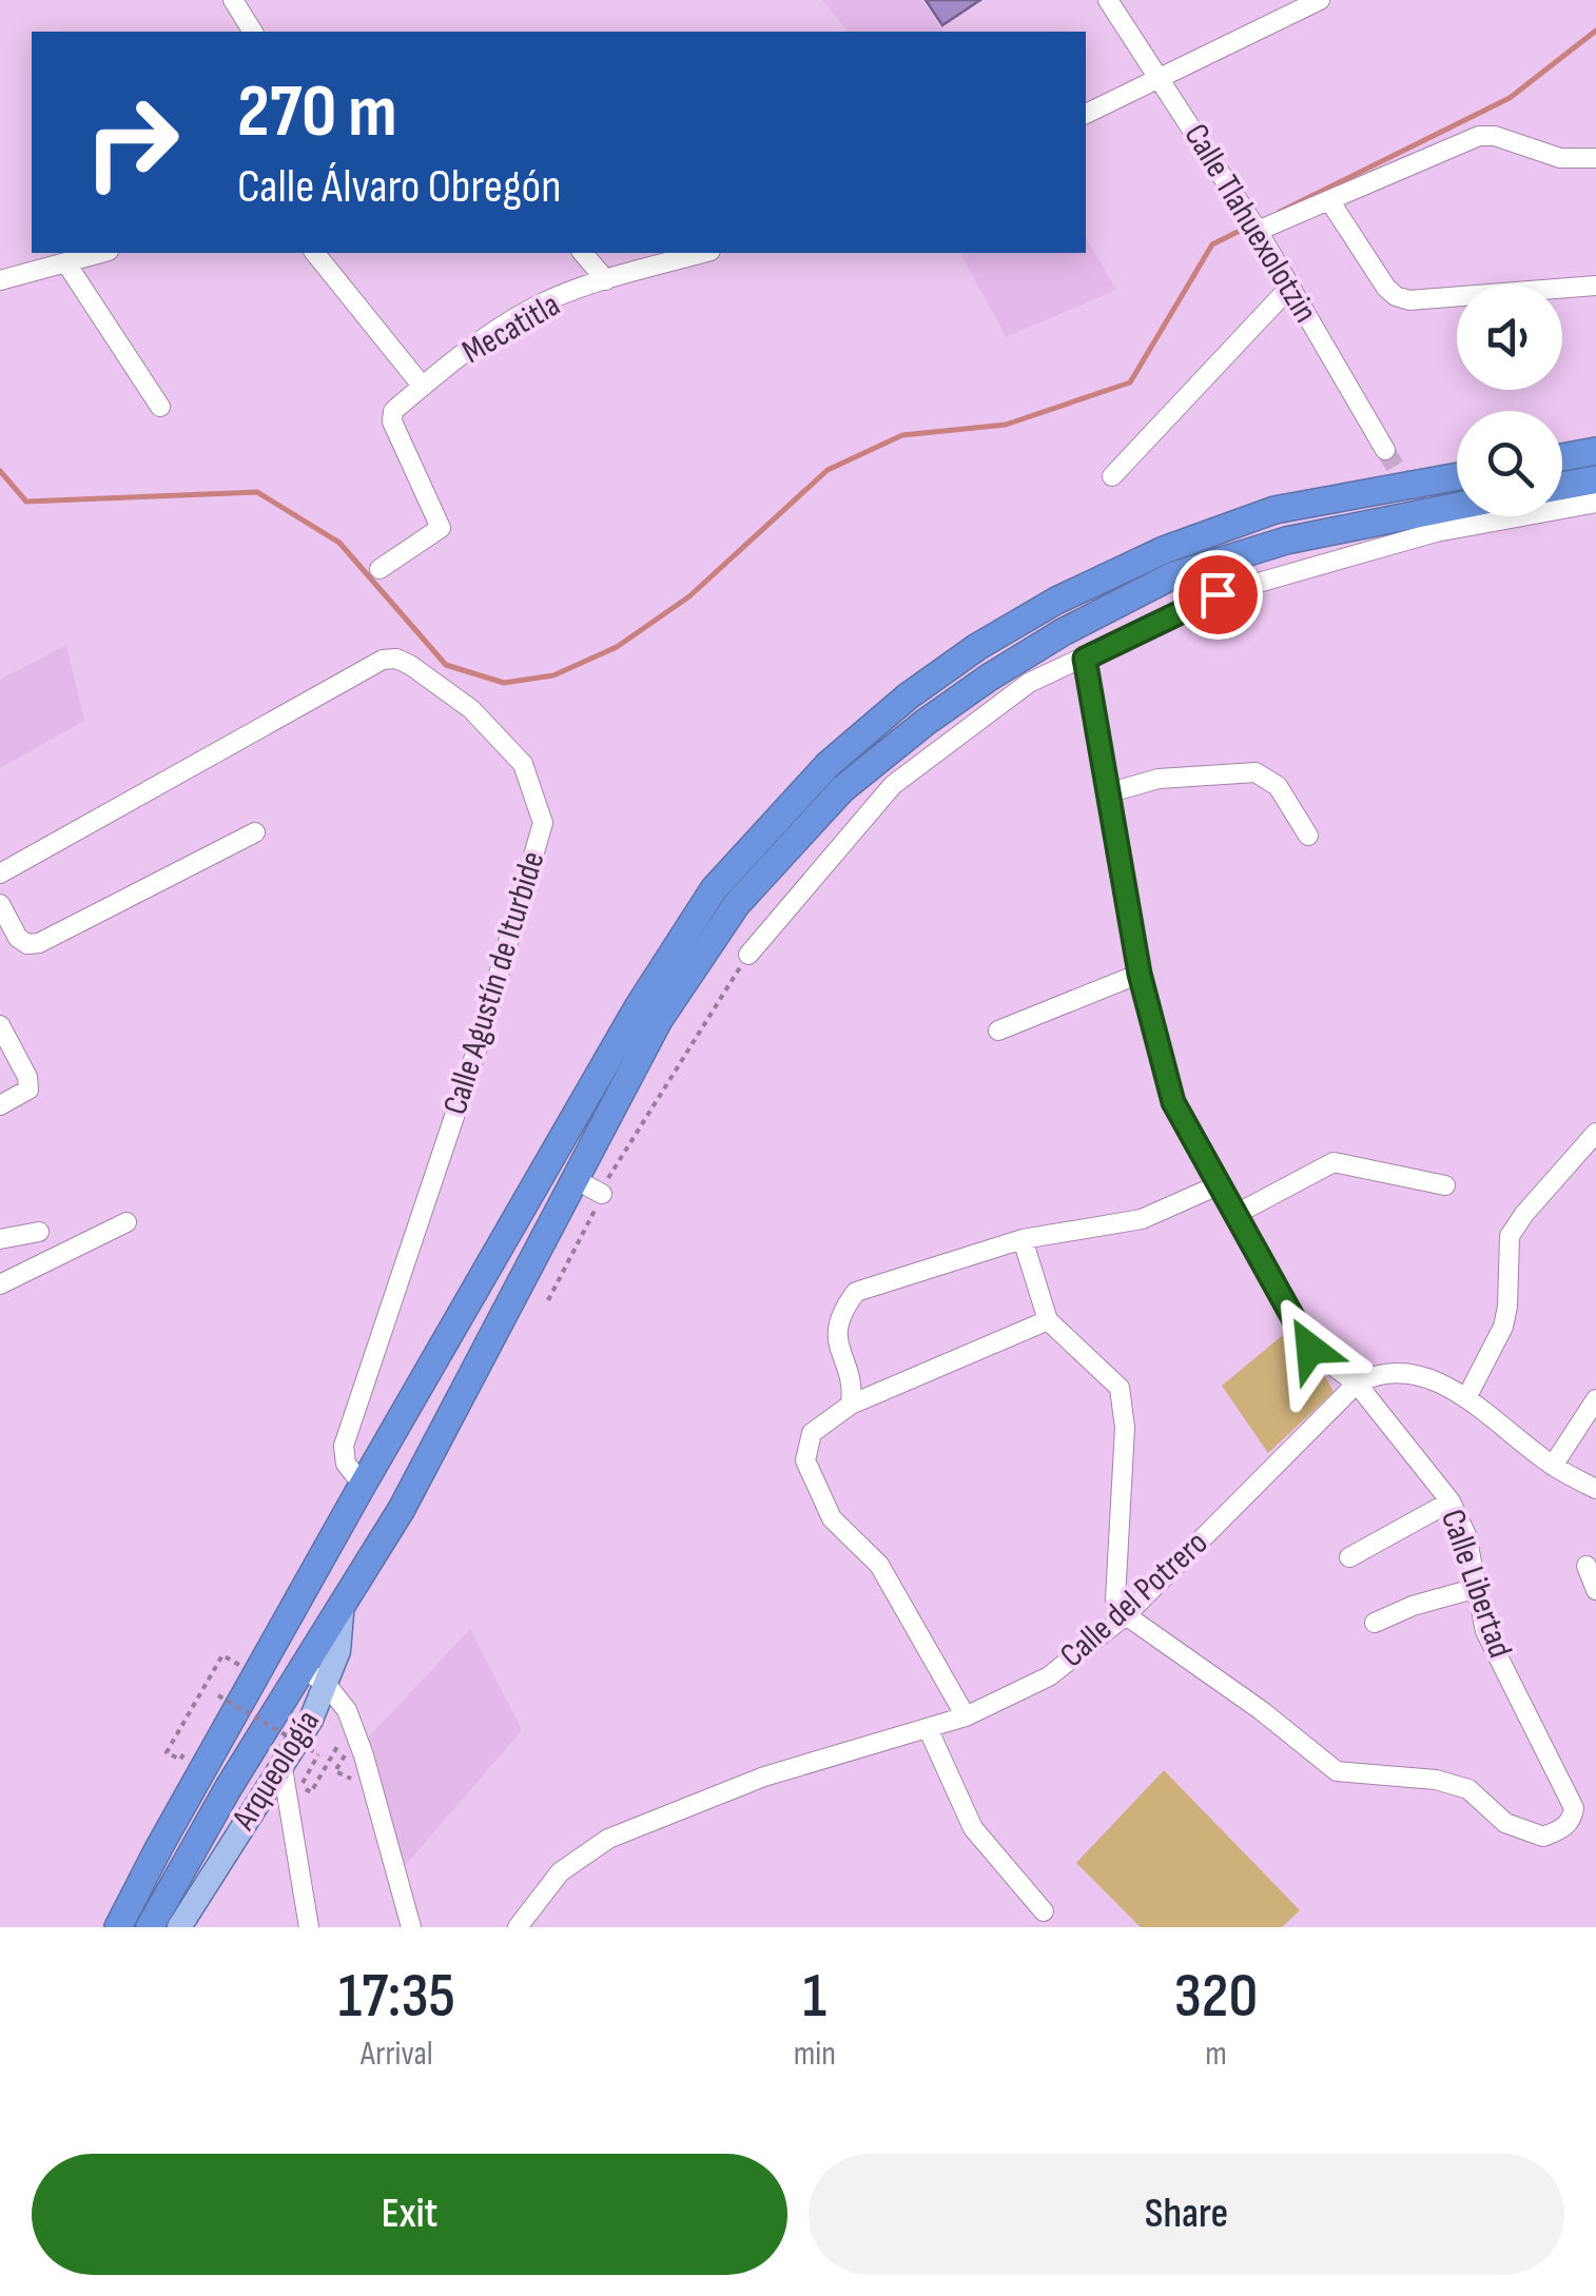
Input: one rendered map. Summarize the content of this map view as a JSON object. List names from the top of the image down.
{
  "streets": {
    "main road": ["Arqueología"],
    "street": [
      "Calle Tlahuexolotzin",
      "Mecatitla",
      "Calle Agustín de Iturbide",
      "Calle Libertad",
      "Calle del Potrero"
    ]
  },
  "crossings": [
    ["Calle Libertad", "Calle del Potrero"]
  ],
  "page": {
    "turn": ["270 m", "Calle Álvaro Obregón"],
    "eta": [
      "17:35",
      "Arrival",
      "1",
      "min",
      "320",
      "m"
    ],
    "buttons": ["Exit", "Share"]
  }
}
